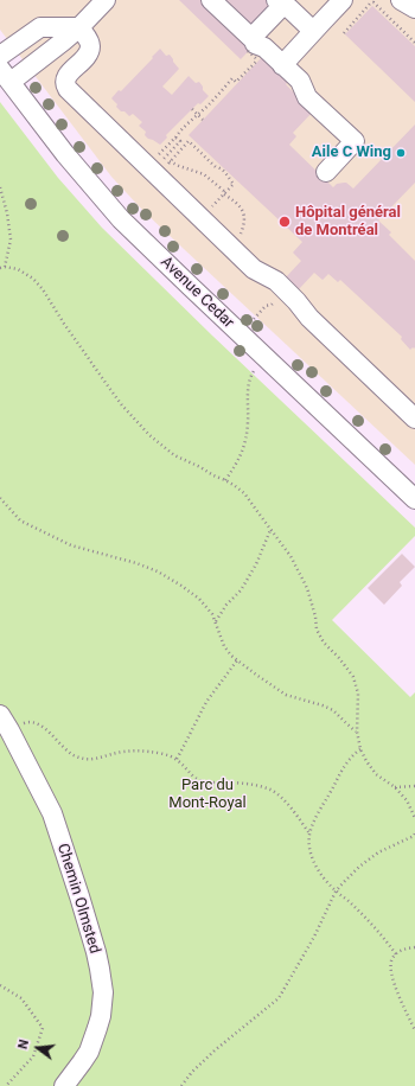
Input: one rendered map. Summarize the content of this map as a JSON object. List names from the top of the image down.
{
  "streets": {
    "street": ["Avenue Cedar", "Chemin Olmsted"]
  },
  "parks": ["Parc du Mont-Royal"],
  "places": ["Aile C Wing", "Hôpital général de Montréal"],
  "north": "left"
}
